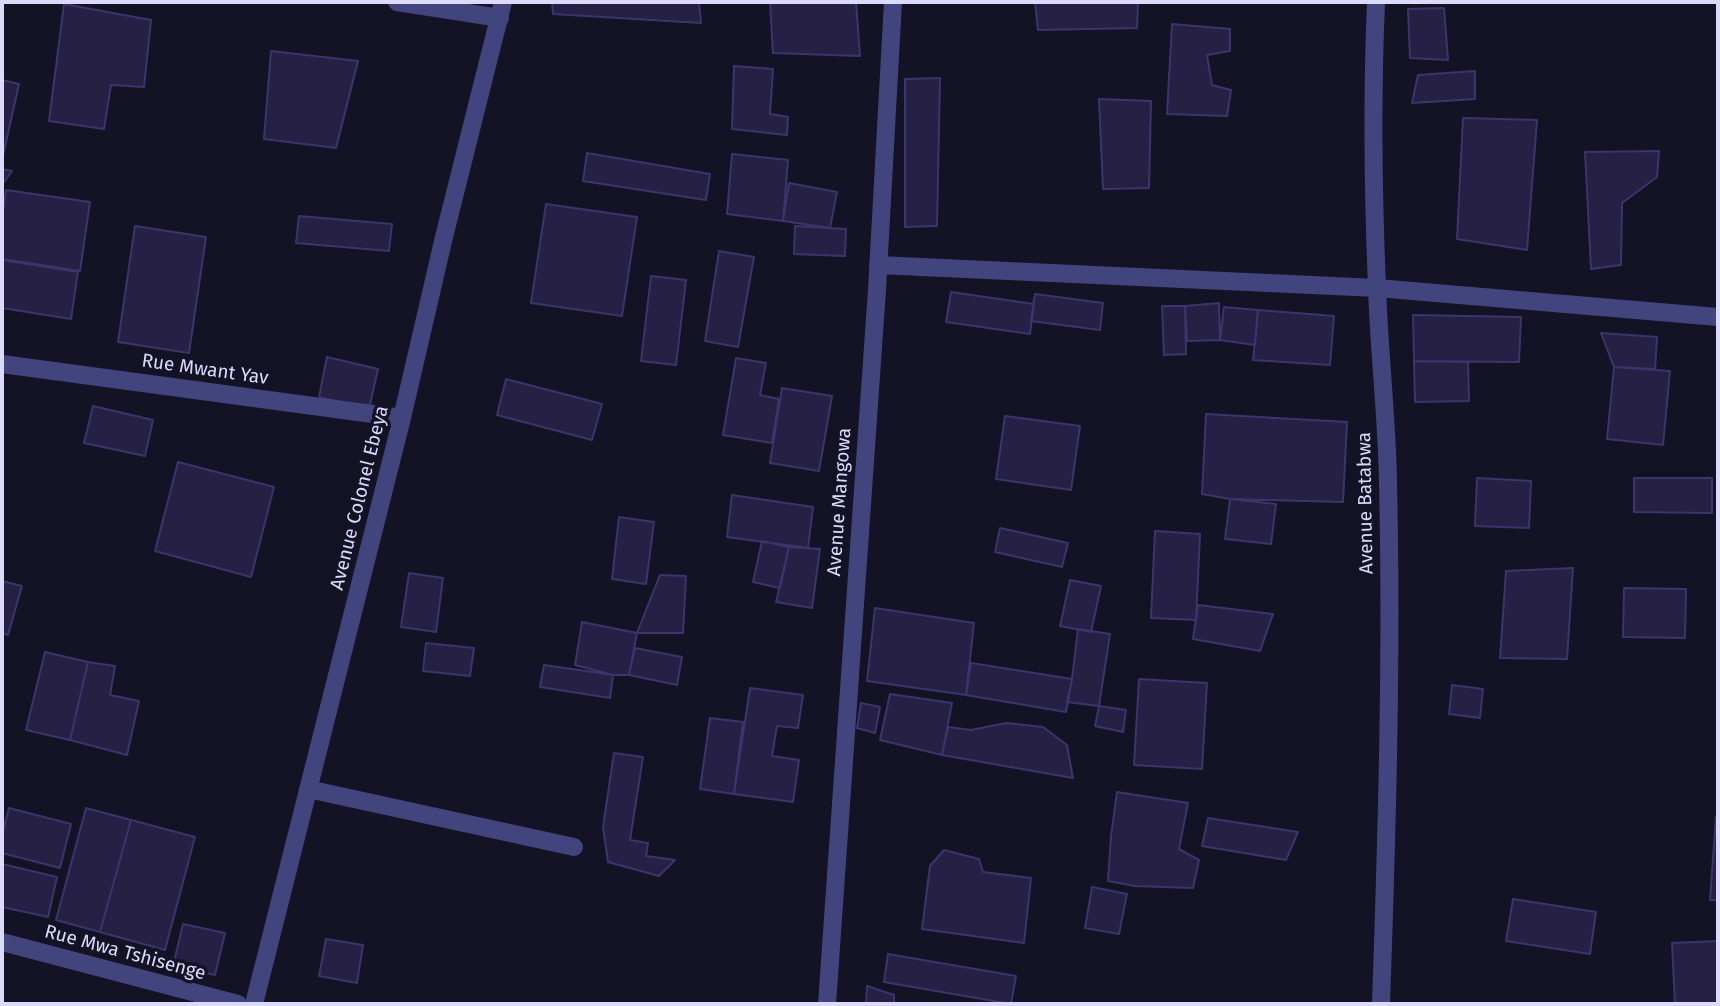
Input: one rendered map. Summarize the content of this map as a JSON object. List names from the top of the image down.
{
  "streets": {
    "street": [
      "Rue Mwant Yav",
      "Avenue Colonel Ebeya",
      "Avenue Mangowa",
      "Avenue Batabwa",
      "Rue Mwa Tshisenge"
    ]
  },
  "crossings": [
    ["Rue Mwant Yav", "Avenue Colonel Ebeya"]
  ]
}
